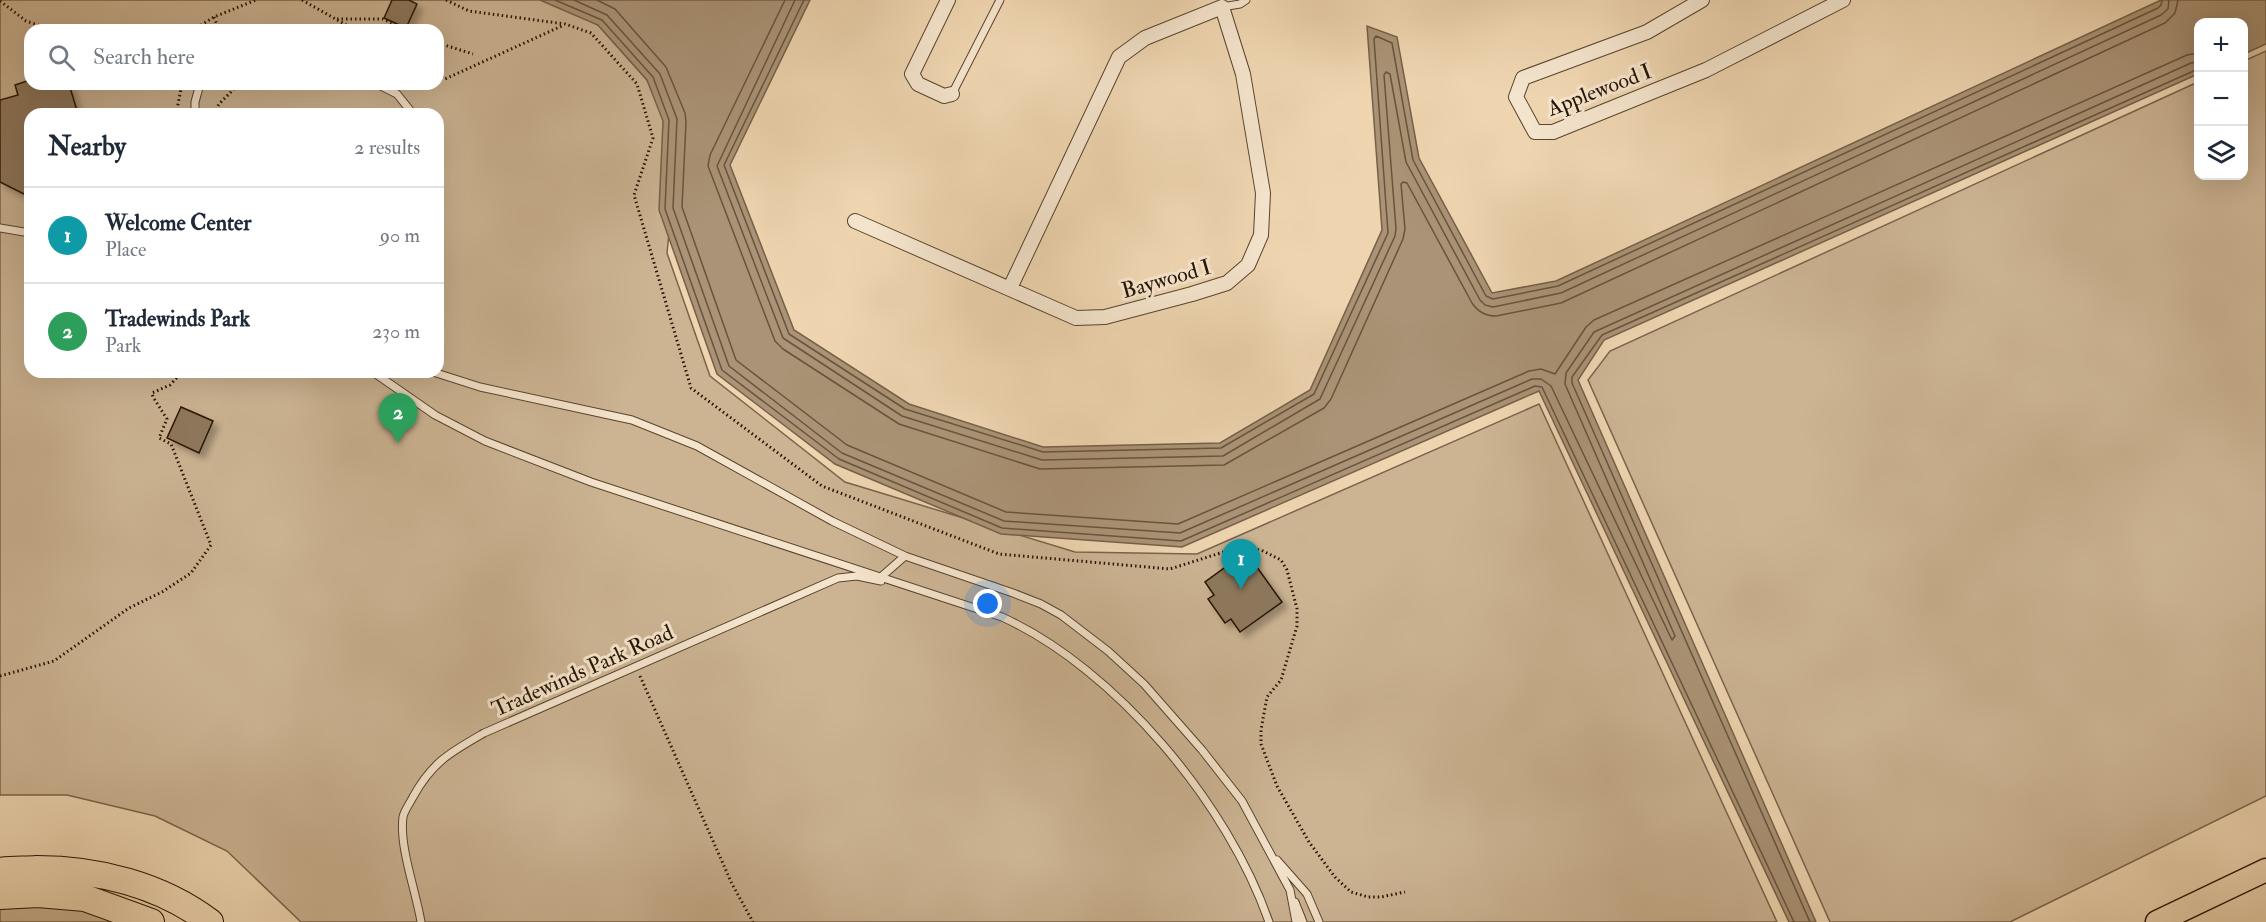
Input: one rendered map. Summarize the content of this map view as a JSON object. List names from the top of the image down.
{
  "streets": {
    "street": ["Applewood I", "Baywood I"],
    "lane": ["Tradewinds Park Road"]
  },
  "page": {
    "map_buttons": ["+", "−"],
    "search": "Search here",
    "heading": ["Nearby", "2 results"],
    "list": [
      {
        "mark": "1",
        "name": "Welcome Center",
        "note": "Place",
        "value": "90 m"
      },
      {
        "mark": "2",
        "name": "Tradewinds Park",
        "note": "Park",
        "value": "230 m"
      }
    ],
    "pins": ["2", "1"]
  }
}
